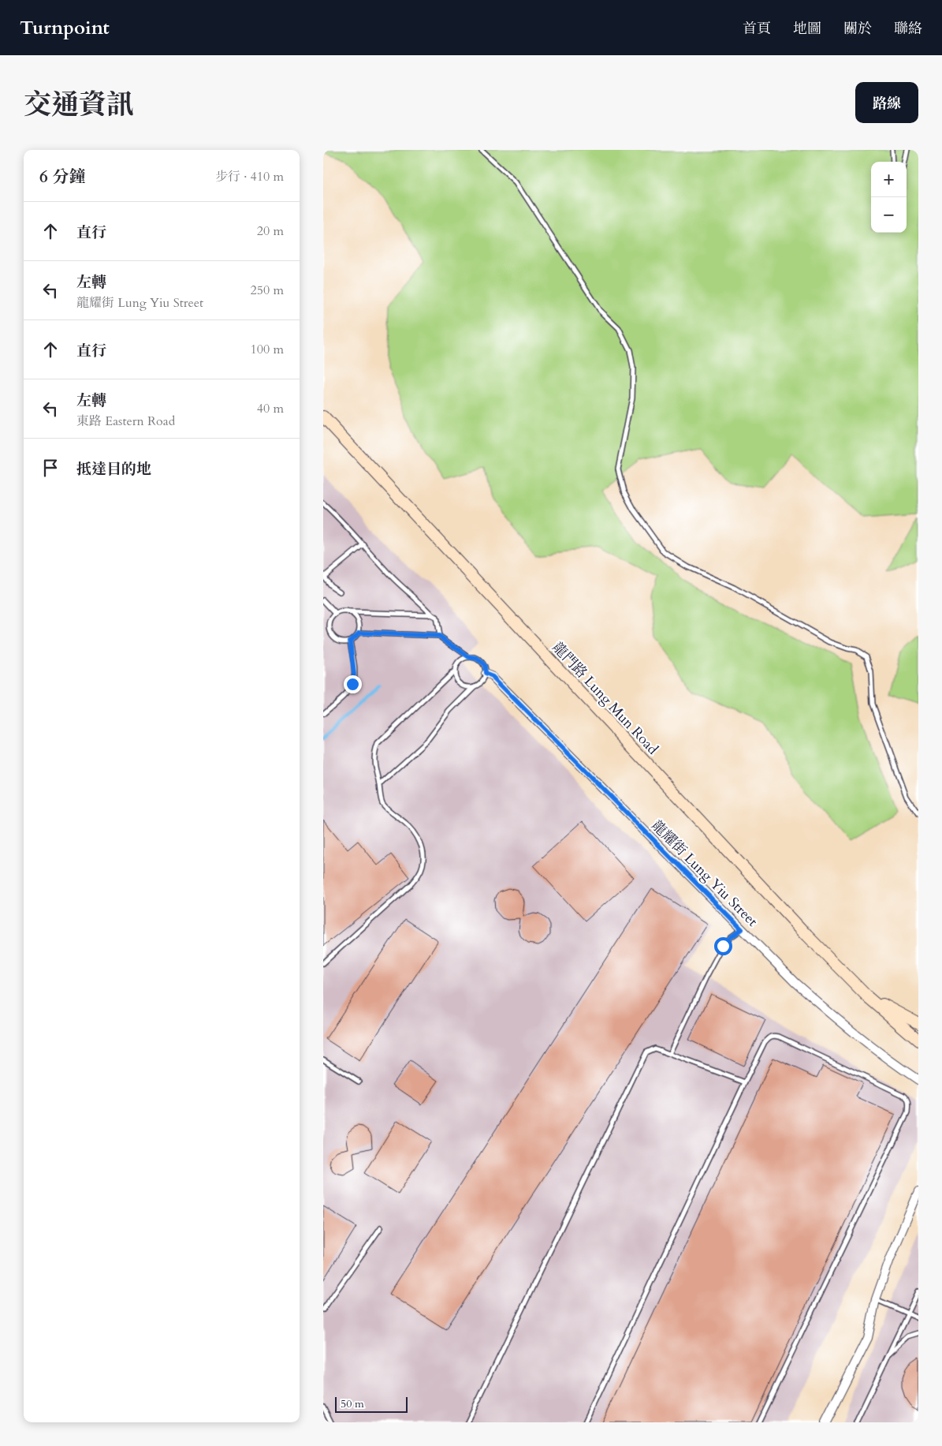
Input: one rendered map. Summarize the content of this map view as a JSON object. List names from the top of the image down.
{
  "streets": {
    "street": ["龍門路 Lung Mun Road", "龍耀街 Lung Yiu Street"]
  },
  "scale_bar": "50 m",
  "page": {
    "header": "Turnpoint",
    "nav": [
      "首頁",
      "地圖",
      "關於",
      "聯絡"
    ],
    "title": "交通資訊",
    "buttons": "路線",
    "heading": ["6 分鐘", "步行 · 410 m"],
    "map_buttons": ["+", "−"],
    "list": [
      ["直行", "20 m"],
      ["左轉", "龍耀街 Lung Yiu Street", "250 m"],
      ["直行", "100 m"],
      ["左轉", "東路 Eastern Road", "40 m"],
      "抵達目的地"
    ],
    "scale": "50 m"
  }
}
